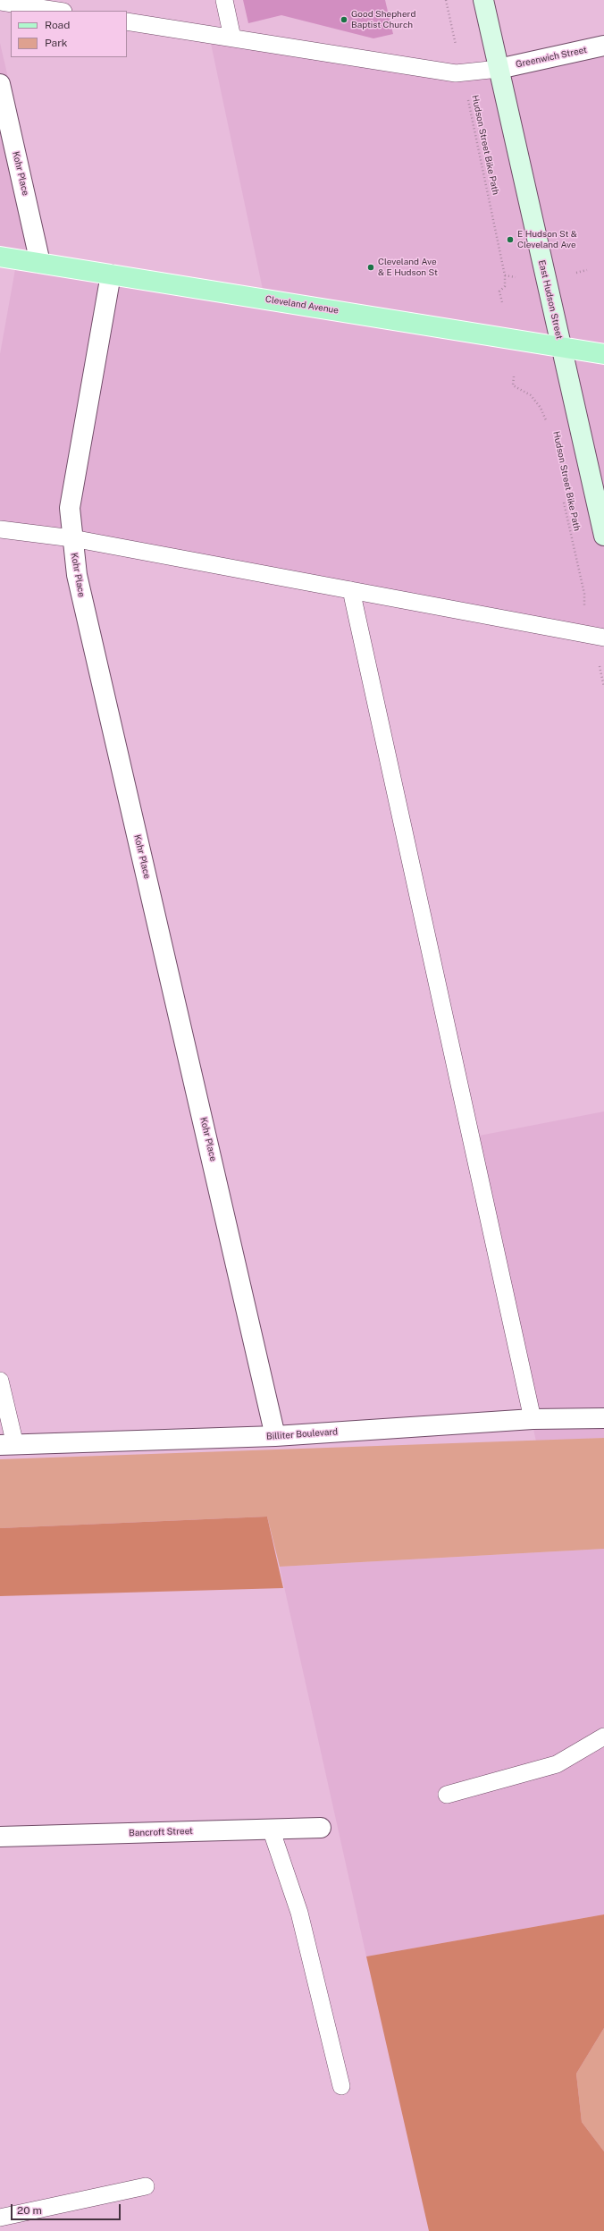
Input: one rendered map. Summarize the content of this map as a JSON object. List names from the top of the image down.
{
  "streets": {
    "main road": ["East Hudson Street", "Cleveland Avenue"],
    "street": [
      "Greenwich Street",
      "Kohr Place",
      "Billiter Boulevard",
      "Bancroft Street"
    ],
    "path": ["Hudson Street Bike Path"]
  },
  "crossings": [
    ["Greenwich Street", "East Hudson Street"],
    ["Kohr Place", "Cleveland Avenue"],
    ["Kohr Place", "Billiter Boulevard"],
    ["East Hudson Street", "Cleveland Avenue"]
  ],
  "places": ["Good Shepherd Baptist Church", "E Hudson St & Cleveland Ave", "Cleveland Ave & E Hudson St"],
  "legend": ["Road", "Park"],
  "scale_bar": "20 m"
}
